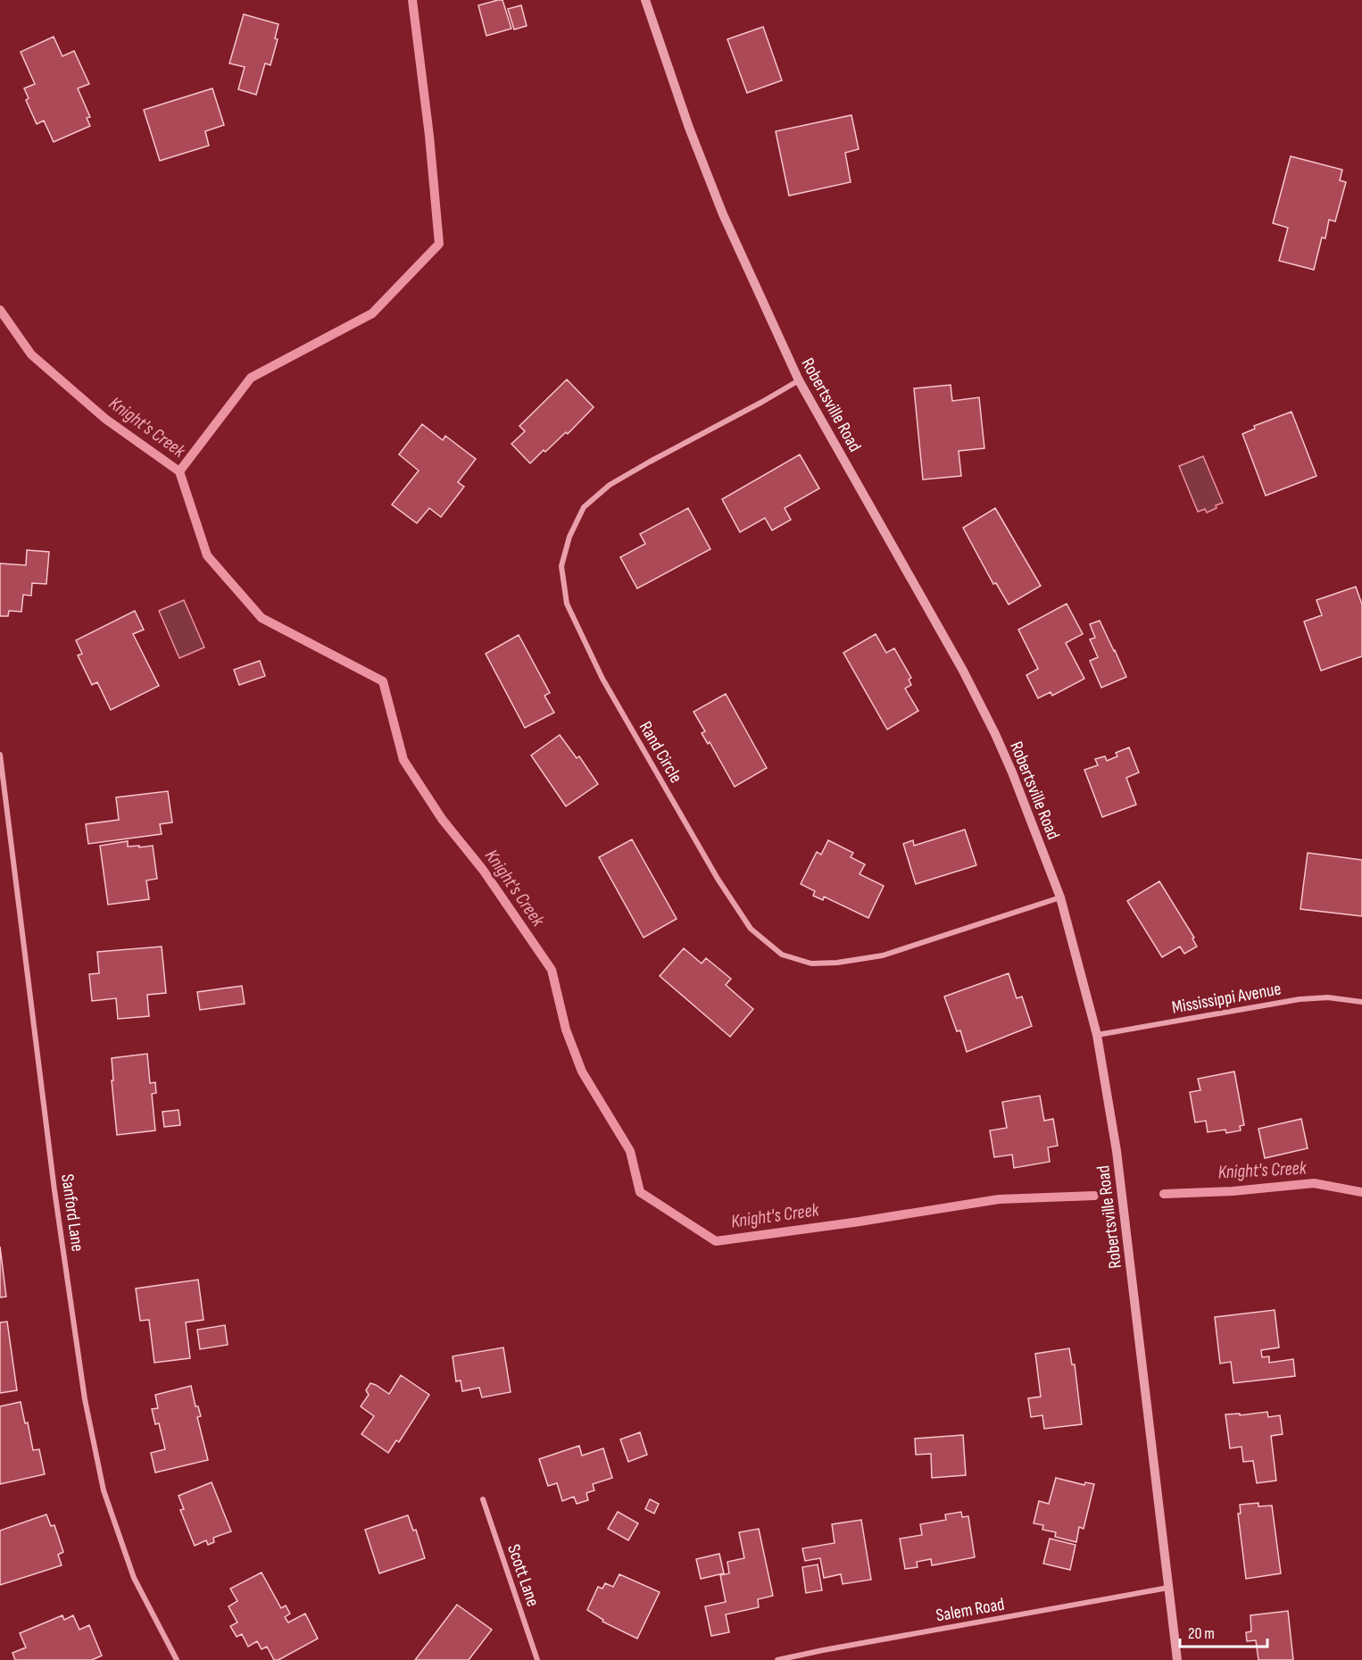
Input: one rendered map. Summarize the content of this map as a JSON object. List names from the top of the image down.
{
  "streets": {
    "street": [
      "Robertsville Road",
      "Rand Circle",
      "Mississippi Avenue",
      "Sanford Lane",
      "Scott Lane",
      "Salem Road"
    ]
  },
  "crossings": [
    ["Robertsville Road", "Rand Circle"],
    ["Robertsville Road", "Mississippi Avenue"],
    ["Robertsville Road", "Salem Road"]
  ],
  "water": ["Knight's Creek"],
  "scale_bar": "20 m"
}
